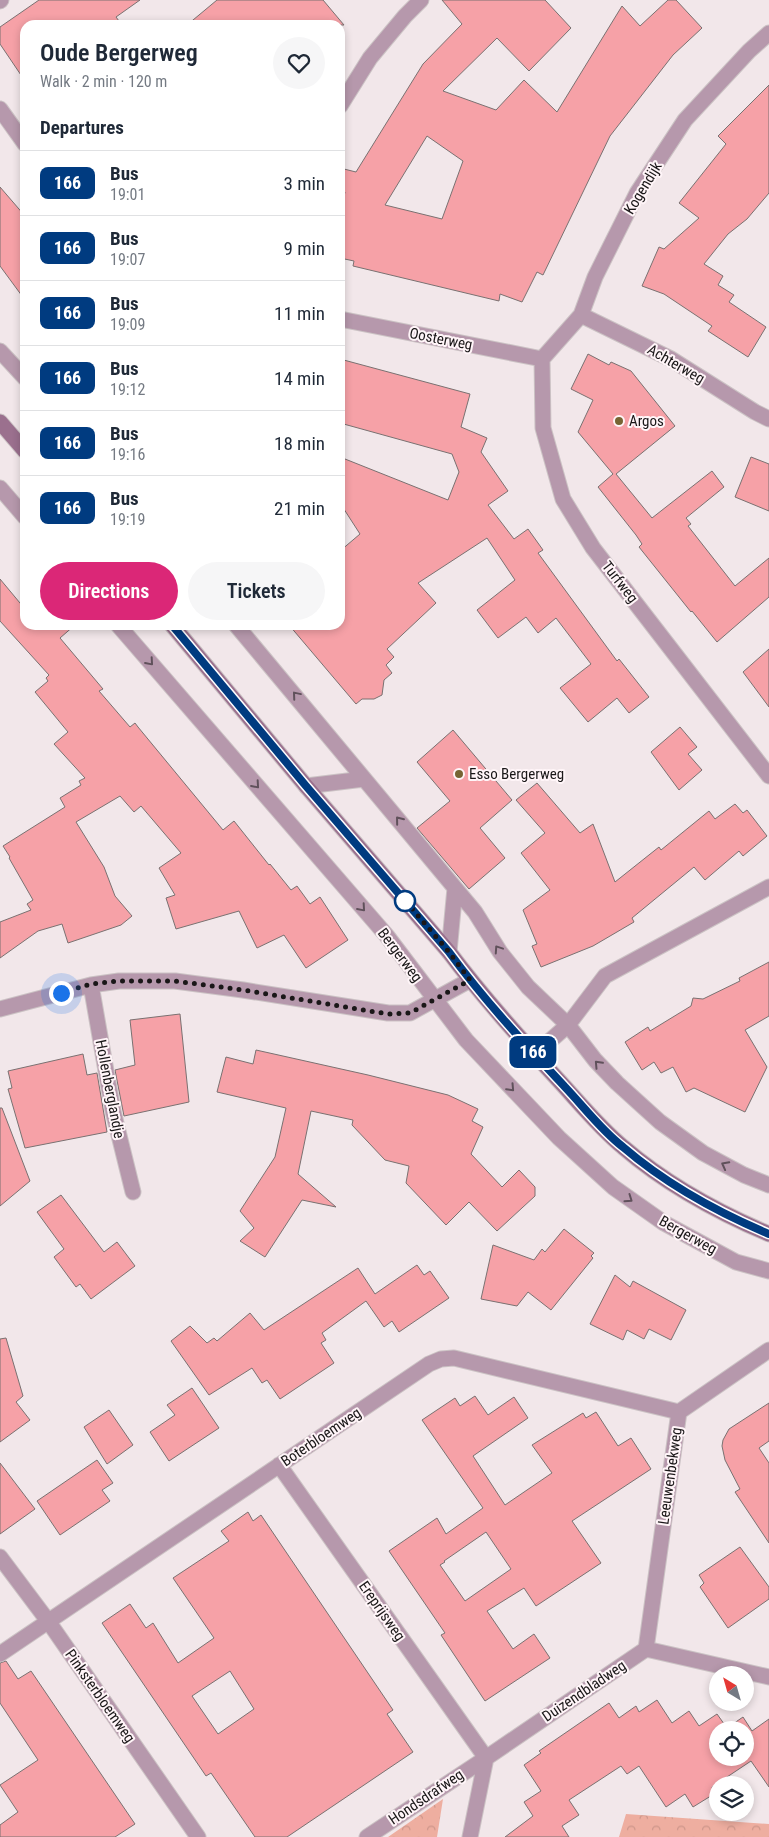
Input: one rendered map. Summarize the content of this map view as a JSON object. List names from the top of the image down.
{
  "streets": {
    "street": [
      "Kogendijk",
      "Oosterweg",
      "Achterweg",
      "Turfweg",
      "Bergerweg",
      "Hollenberglandje",
      "Boterbloemweg",
      "Leeuwenbekweg",
      "Ereprijsweg",
      "Duizendbladweg",
      "Pinksterbloemweg",
      "Hondsdrafweg"
    ]
  },
  "crossings": [
    ["Kogendijk", "Oosterweg"],
    ["Kogendijk", "Achterweg"],
    ["Kogendijk", "Turfweg"],
    ["Oosterweg", "Turfweg"],
    ["Boterbloemweg", "Leeuwenbekweg"],
    ["Boterbloemweg", "Ereprijsweg"],
    ["Boterbloemweg", "Pinksterbloemweg"],
    ["Leeuwenbekweg", "Duizendbladweg"],
    ["Ereprijsweg", "Duizendbladweg"],
    ["Ereprijsweg", "Hondsdrafweg"],
    ["Duizendbladweg", "Hondsdrafweg"]
  ],
  "places": ["Argos", "Esso Bergerweg"],
  "lines": ["bus line 166"],
  "north": "top left",
  "page": {
    "on_map": "166",
    "heading": [
      ["Oude Bergerweg", "Walk · 2 min · 120 m"],
      "Departures"
    ],
    "list": [
      {
        "mark": "166",
        "name": "Bus",
        "note": "19:01",
        "value": "3 min"
      },
      {
        "mark": "166",
        "name": "Bus",
        "note": "19:07",
        "value": "9 min"
      },
      {
        "mark": "166",
        "name": "Bus",
        "note": "19:09",
        "value": "11 min"
      },
      {
        "mark": "166",
        "name": "Bus",
        "note": "19:12",
        "value": "14 min"
      },
      {
        "mark": "166",
        "name": "Bus",
        "note": "19:16",
        "value": "18 min"
      },
      {
        "mark": "166",
        "name": "Bus",
        "note": "19:19",
        "value": "21 min"
      }
    ],
    "buttons": ["Directions", "Tickets"]
  }
}
